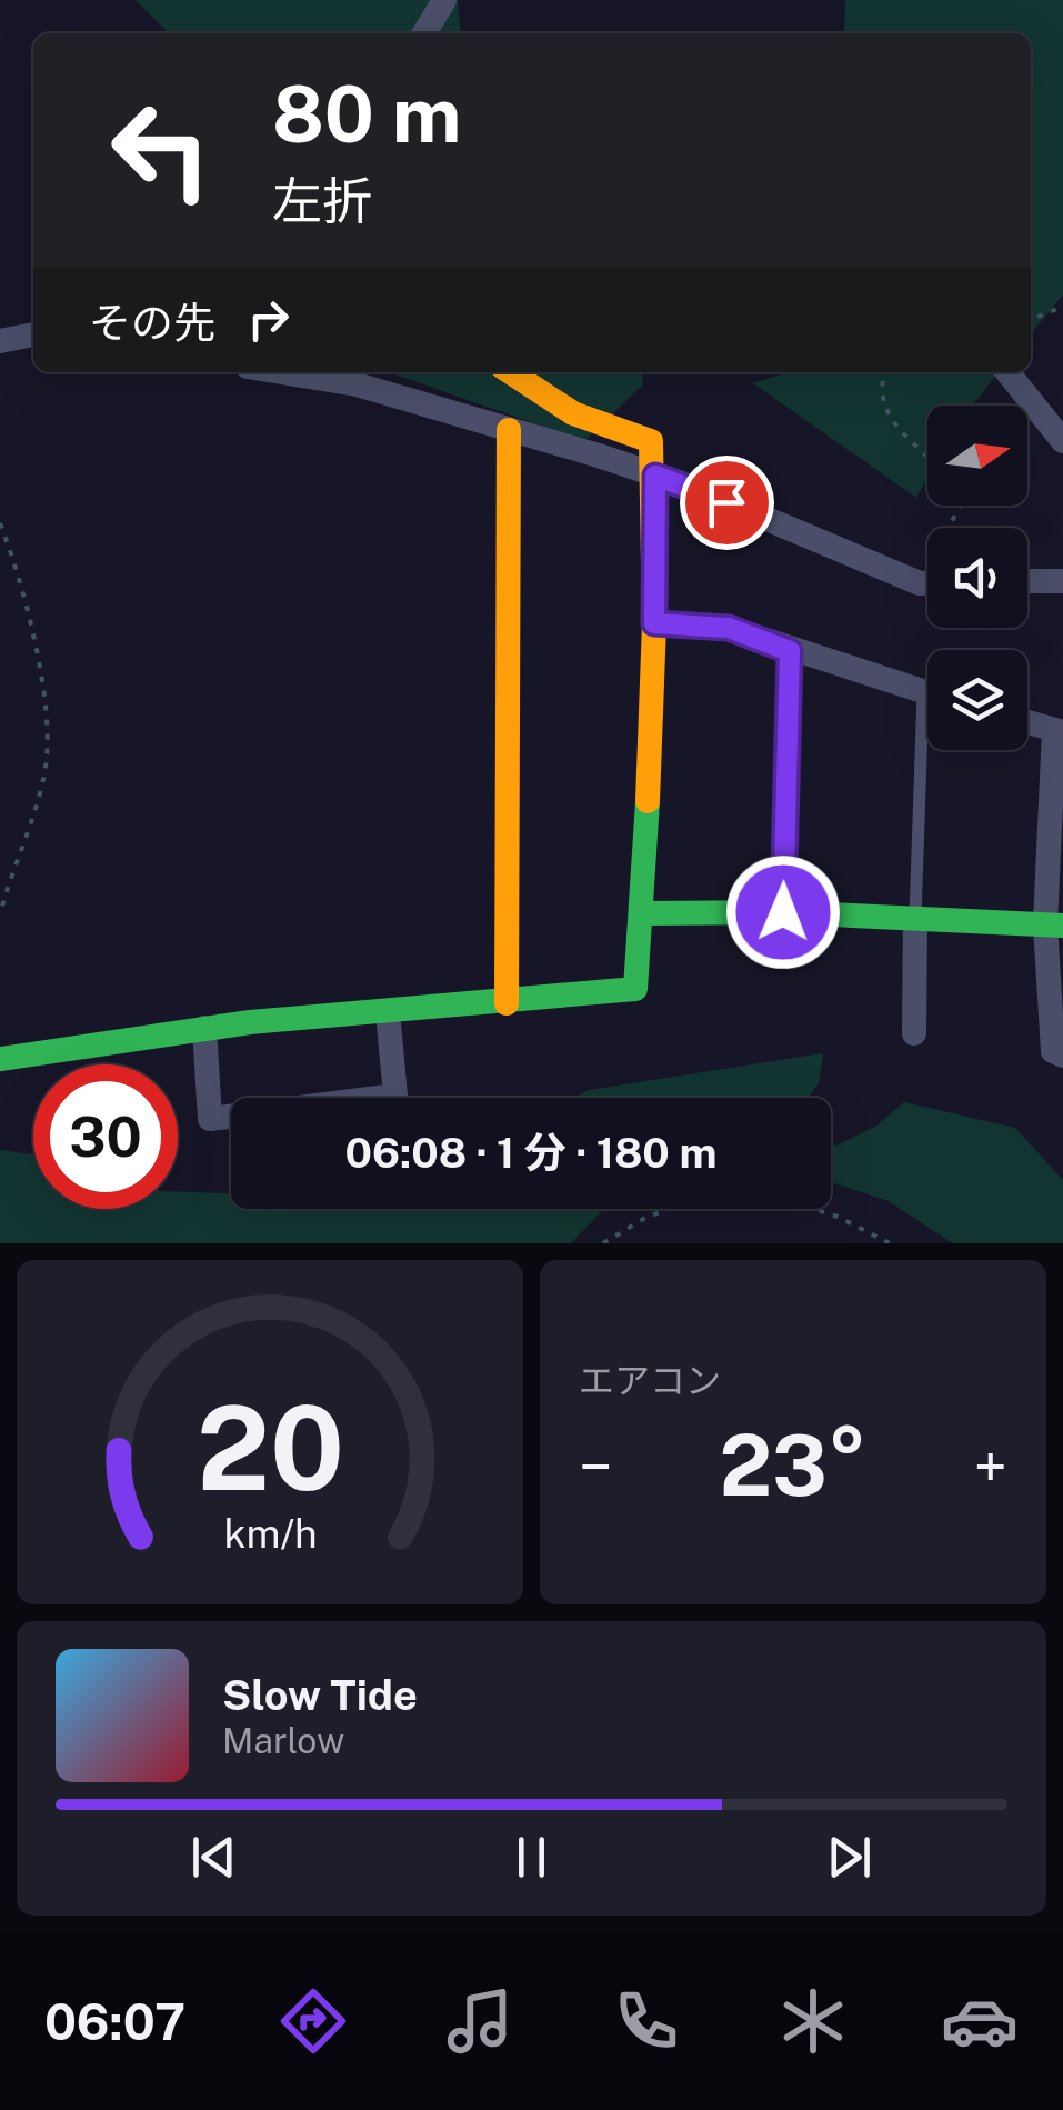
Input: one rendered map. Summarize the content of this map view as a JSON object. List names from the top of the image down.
{
  "north": "right",
  "page": {
    "turn": ["80 m", "左折"],
    "then": "その先",
    "limit": "30",
    "trip": "06:08 · 1 分 · 180 m",
    "tile": "エアコン",
    "heat": ["−", "23°", "+"],
    "song": ["Slow Tide", "Marlow"],
    "tabs": "06:07",
    "gauge": ["20", "km/h"]
  }
}
